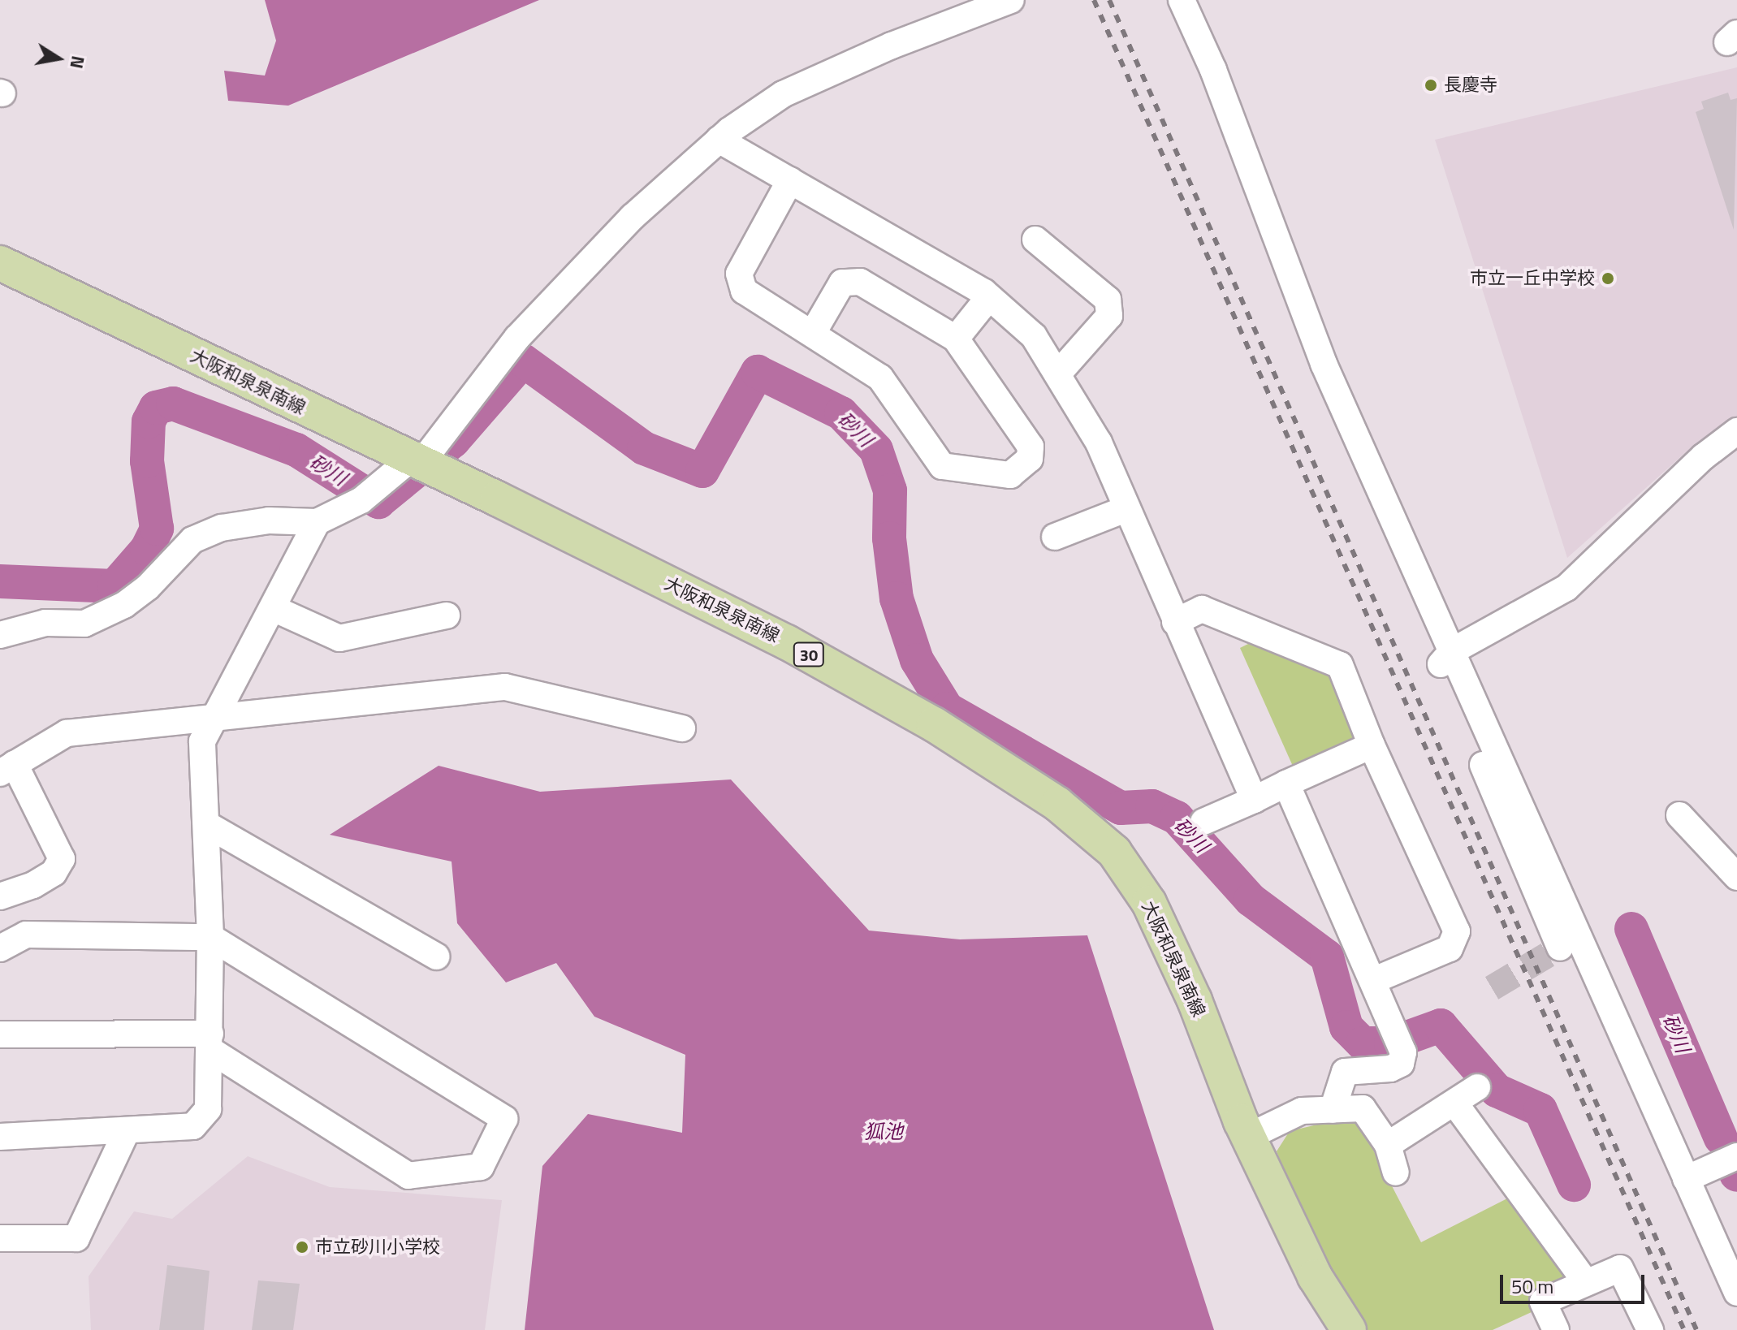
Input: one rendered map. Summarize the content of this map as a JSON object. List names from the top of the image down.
{
  "streets": {
    "main road": ["大阪和泉泉南線", "30"]
  },
  "water": ["砂川", "狐池"],
  "places": ["長慶寺", "市立一丘中学校", "市立砂川小学校"],
  "scale_bar": "50 m",
  "north": "right"
}
